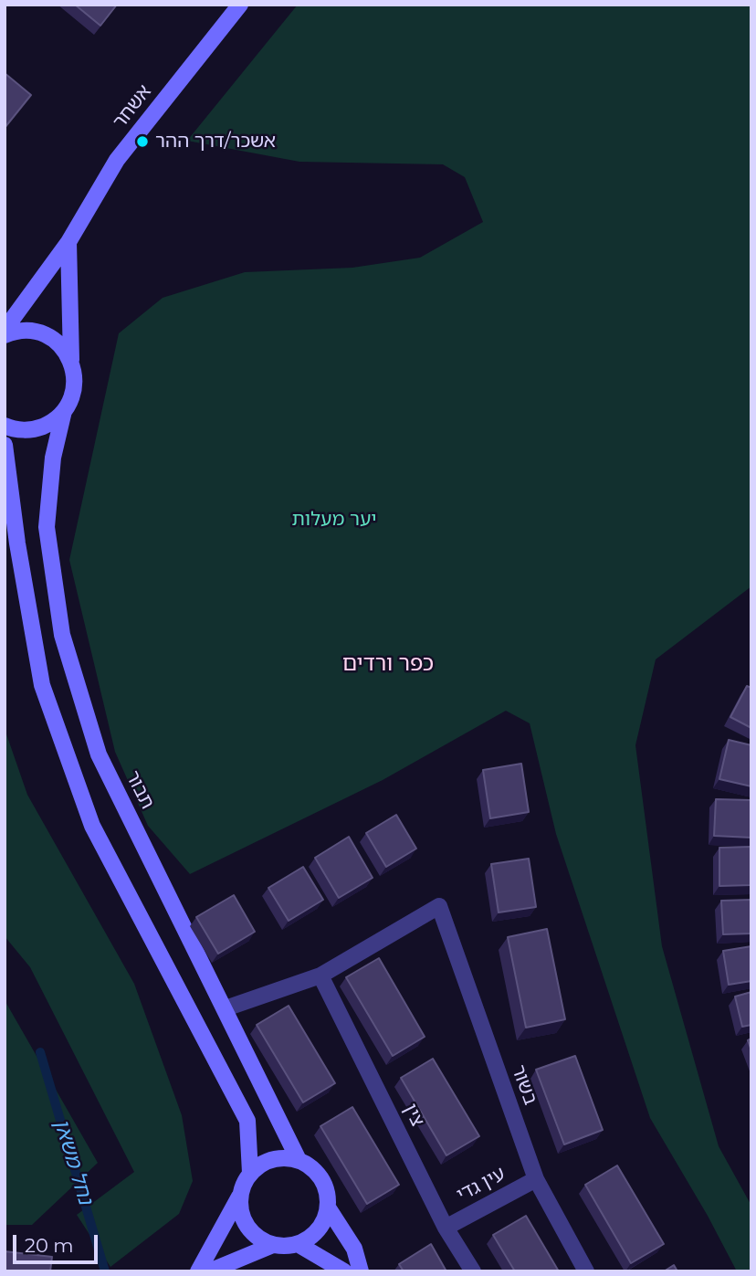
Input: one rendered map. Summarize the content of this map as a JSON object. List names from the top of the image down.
{
  "streets": {
    "street": [
      "אשחר",
      "תבור",
      "בשור",
      "צין",
      "עין גדי"
    ]
  },
  "crossings": [
    ["בשור", "צין"],
    ["בשור", "עין גדי"],
    ["צין", "עין גדי"]
  ],
  "districts": ["כפר ורדים"],
  "water": ["נחל משאן"],
  "parks": ["יער מעלות"],
  "places": ["אשכר/דרך ההר"],
  "scale_bar": "20 m"
}
